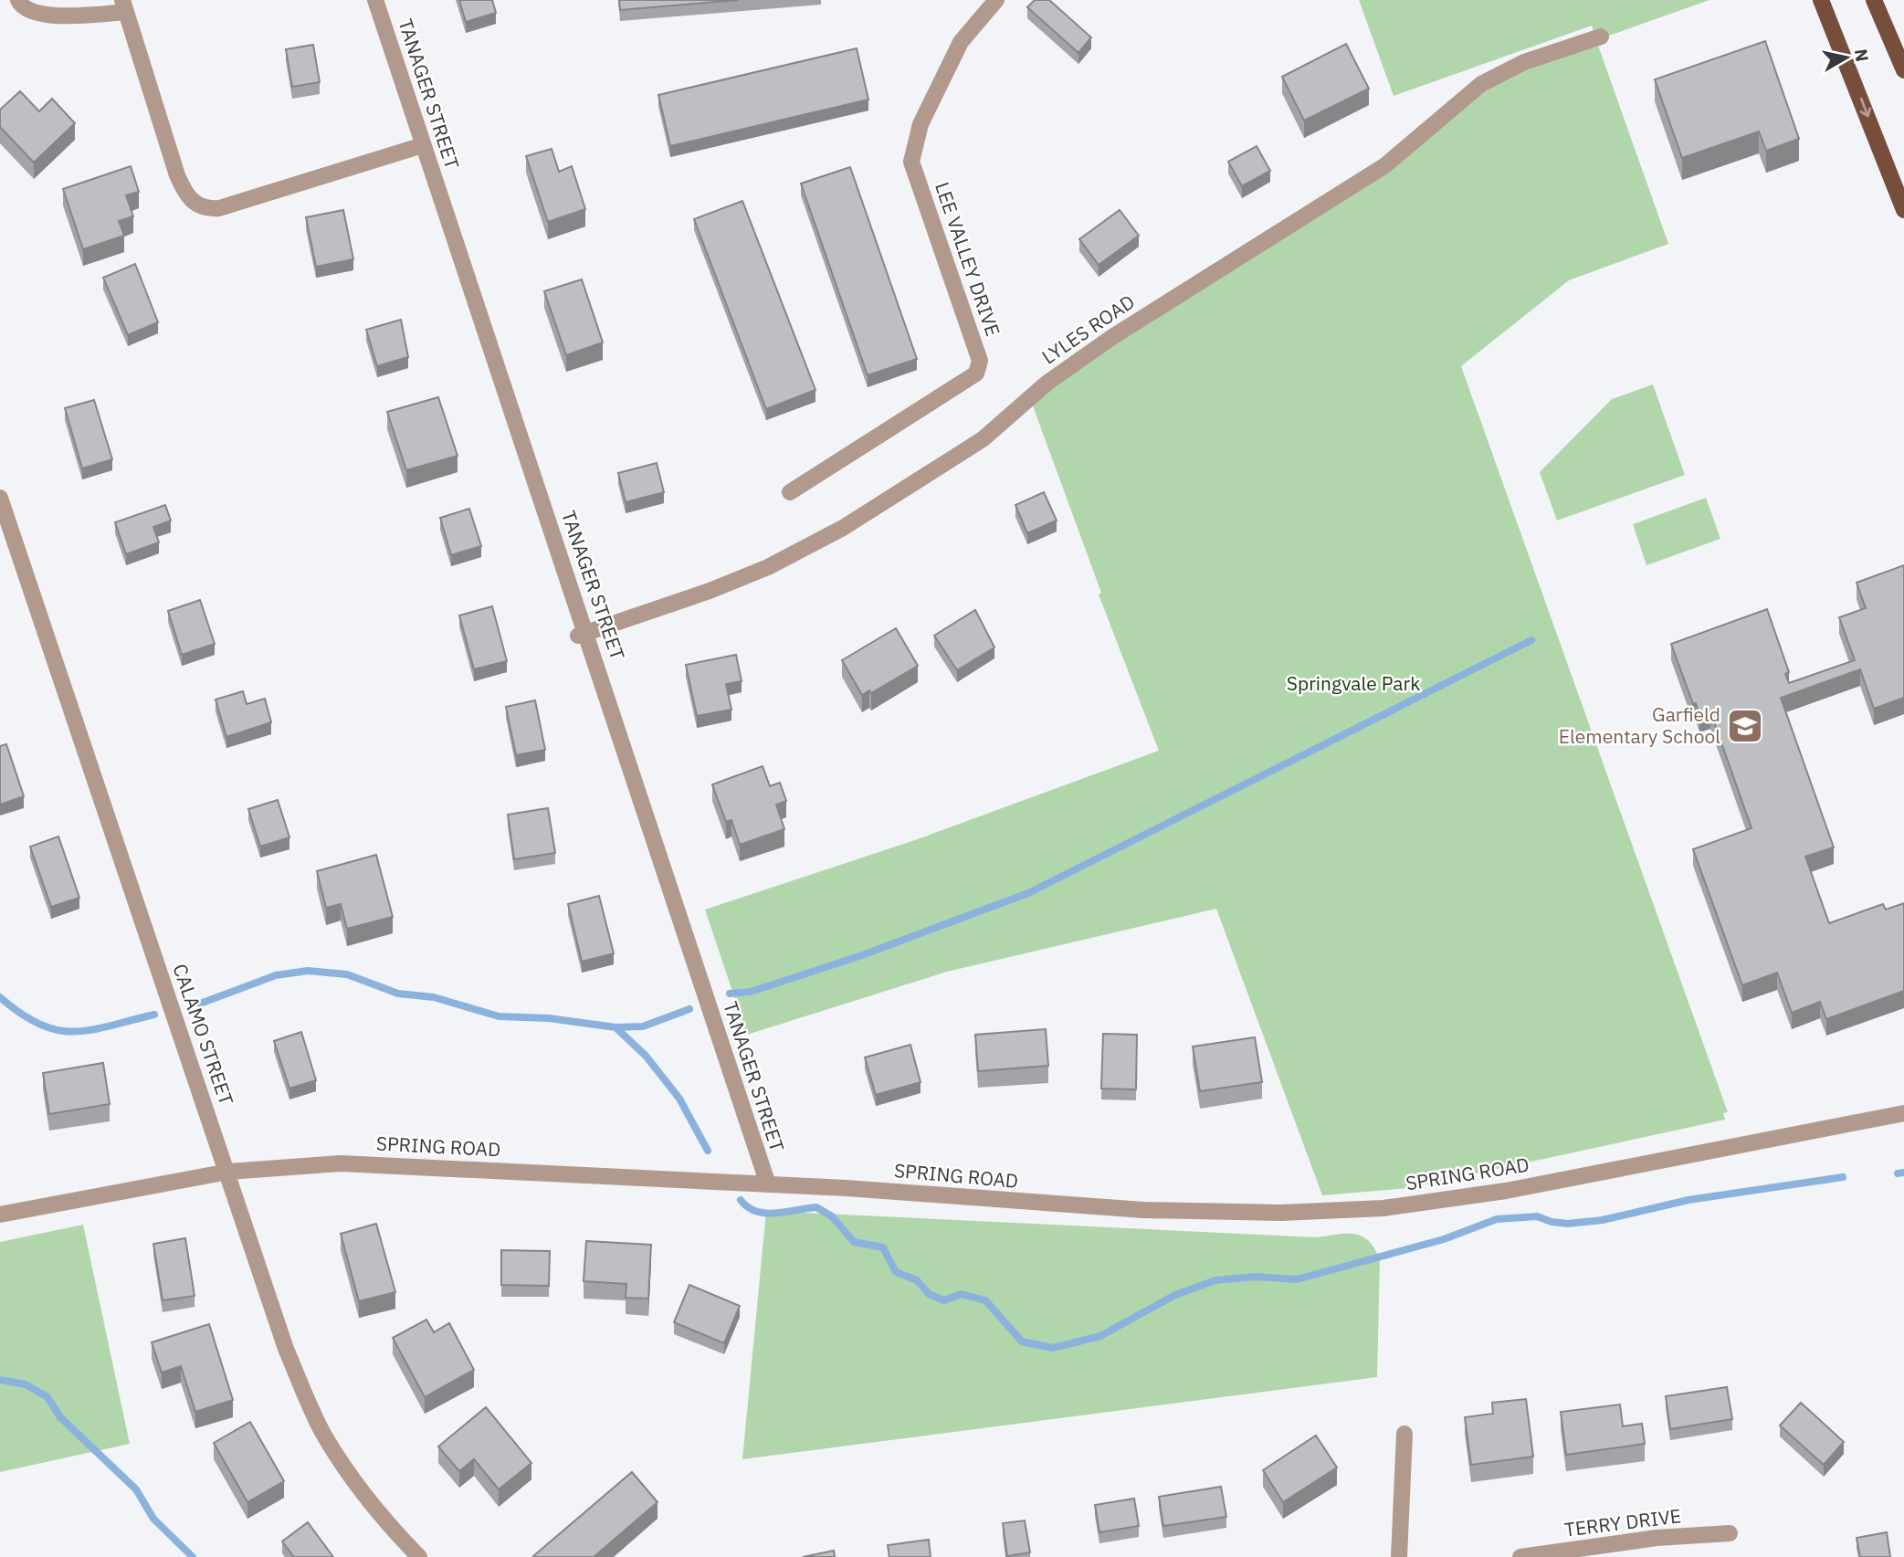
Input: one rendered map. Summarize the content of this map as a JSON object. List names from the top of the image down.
{
  "streets": {
    "street": [
      "TANAGER STREET",
      "LEE VALLEY DRIVE",
      "LYLES ROAD",
      "CALAMO STREET",
      "SPRING ROAD",
      "TERRY DRIVE"
    ]
  },
  "crossings": [
    ["TANAGER STREET", "LYLES ROAD"],
    ["TANAGER STREET", "SPRING ROAD"],
    ["CALAMO STREET", "SPRING ROAD"]
  ],
  "parks": ["Springvale Park"],
  "places": {
    "school or university": ["Garfield Elementary School"]
  },
  "north": "right"
}
